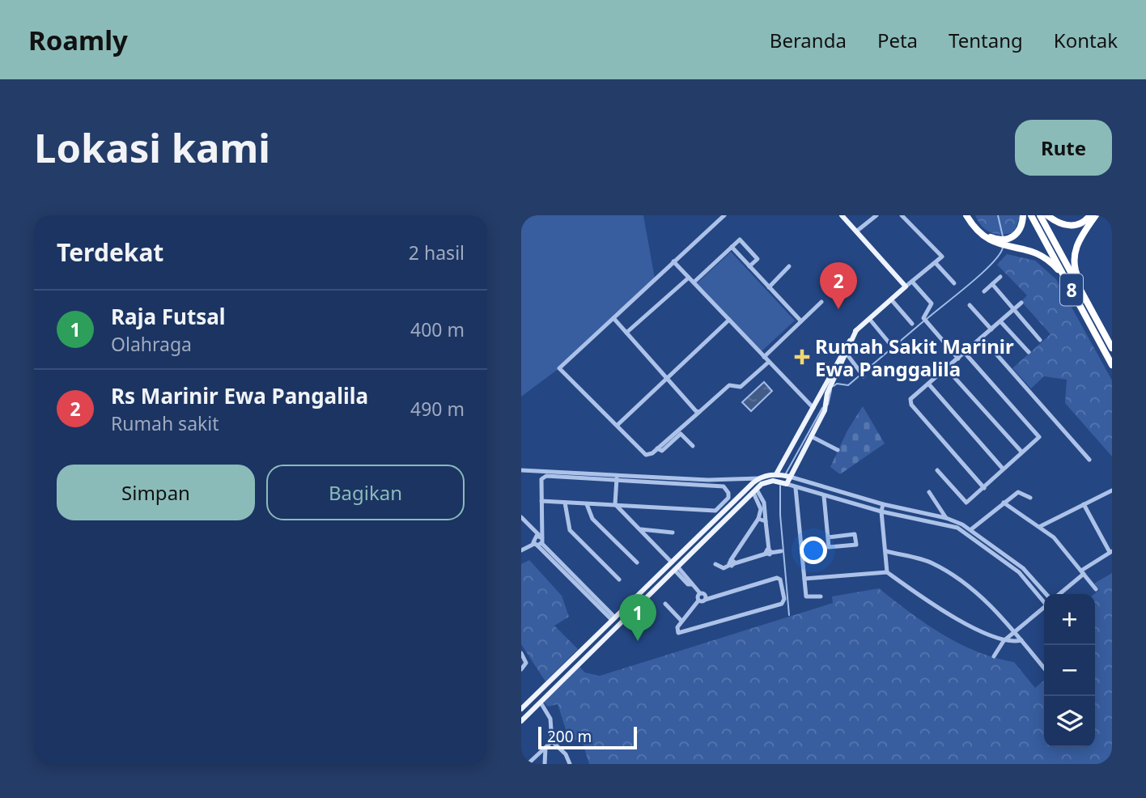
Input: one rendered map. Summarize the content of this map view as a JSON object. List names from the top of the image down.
{
  "streets": {
    "highway": ["8"]
  },
  "places": {
    "health": ["Rumah Sakit Marinir Ewa Panggalila"]
  },
  "scale_bar": "200 m",
  "page": {
    "header": "Roamly",
    "nav": [
      "Beranda",
      "Peta",
      "Tentang",
      "Kontak"
    ],
    "buttons": [
      "Rute",
      ["Simpan", "Bagikan"]
    ],
    "title": "Lokasi kami",
    "heading": ["Terdekat", "2 hasil"],
    "pins": ["2", "1"],
    "list": [
      {
        "mark": "1",
        "name": "Raja Futsal",
        "note": "Olahraga",
        "value": "400 m"
      },
      {
        "mark": "2",
        "name": "Rs Marinir Ewa Pangalila",
        "note": "Rumah sakit",
        "value": "490 m"
      }
    ],
    "map_buttons": ["+", "−"],
    "scale": "200 m"
  }
}
